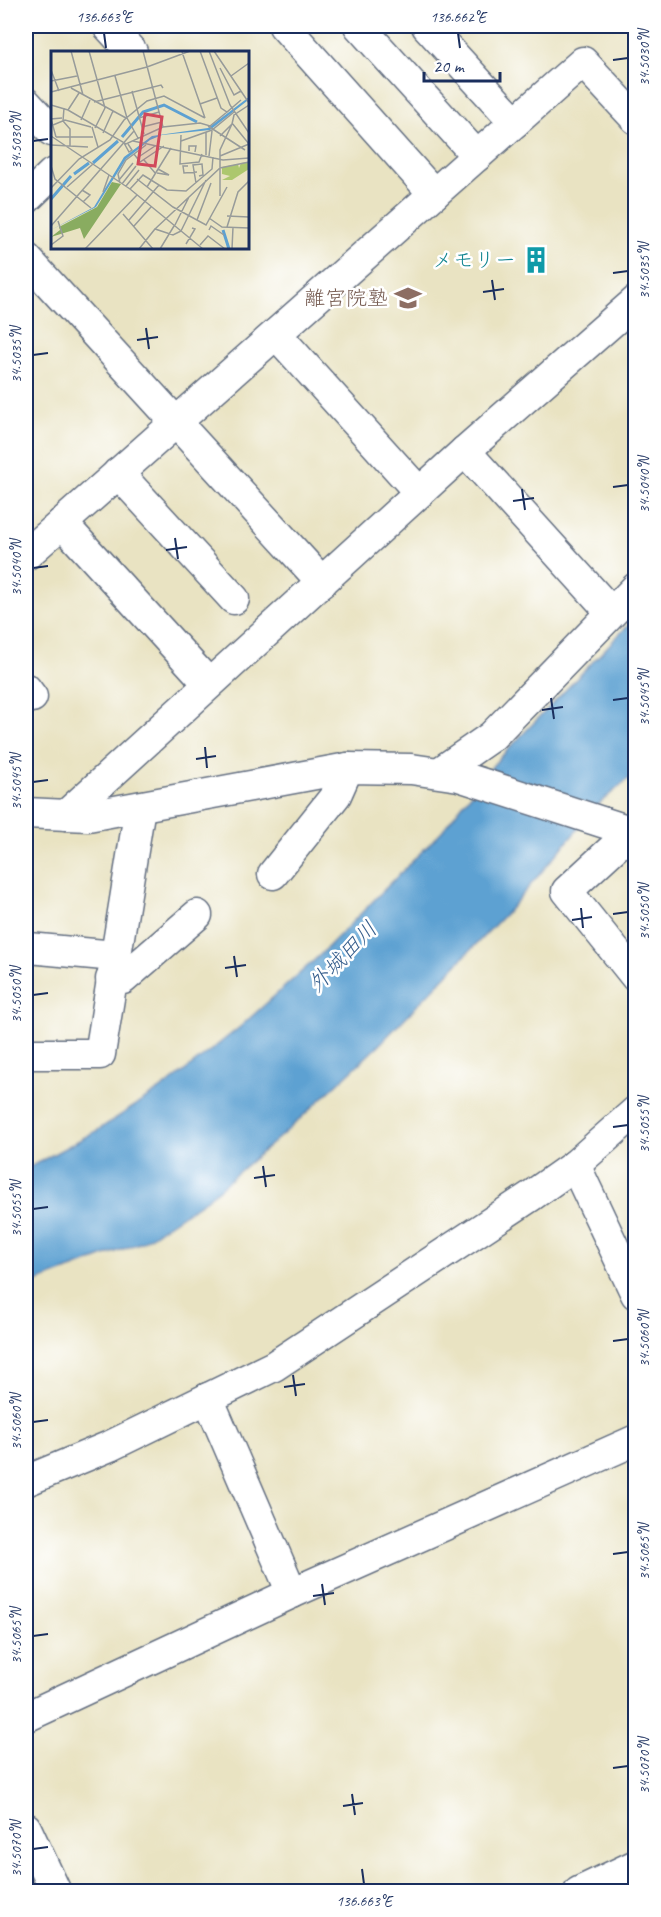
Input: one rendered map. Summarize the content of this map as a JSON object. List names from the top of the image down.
{
  "water": ["外城田川"],
  "places": {
    "building": ["メモリー"],
    "school or university": ["離宮院塾"]
  },
  "scale_bar": "20 m",
  "coordinates": [
    "136.663°E",
    "136.662°E",
    "34.5030°N",
    "34.5035°N",
    "34.5040°N",
    "34.5045°N",
    "34.5050°N",
    "34.5055°N",
    "34.5060°N",
    "34.5065°N",
    "34.5070°N"
  ]
}
